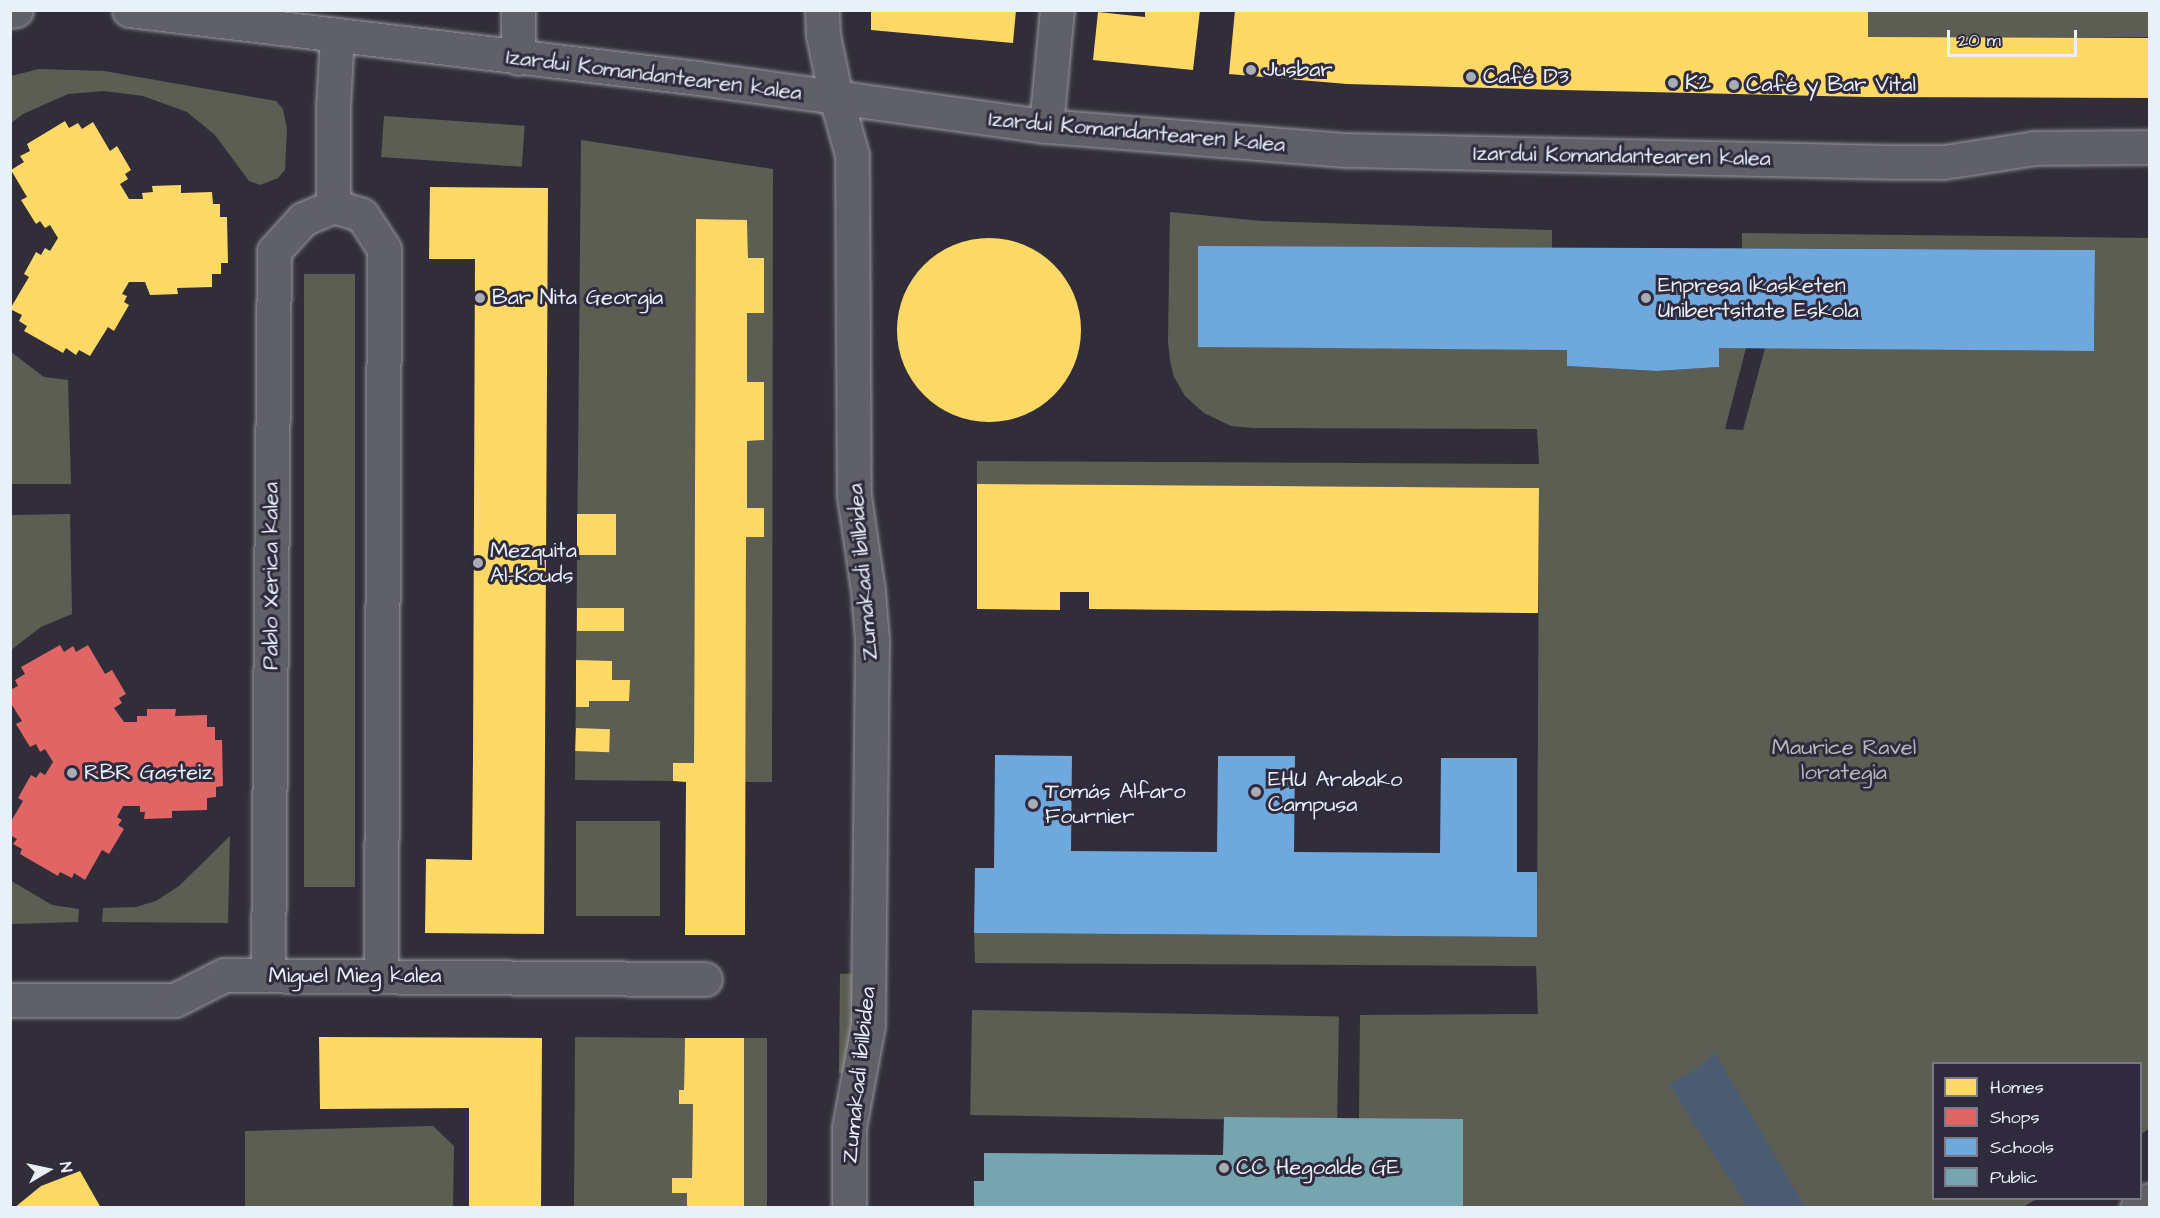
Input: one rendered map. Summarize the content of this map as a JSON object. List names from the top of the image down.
{
  "streets": {
    "street": [
      "Izardui Komandantearen kalea",
      "Zumakadi ibilbidea",
      "Pablo Xerica kalea",
      "Miguel Mieg kalea"
    ]
  },
  "crossings": [
    ["Izardui Komandantearen kalea", "Zumakadi ibilbidea"],
    ["Pablo Xerica kalea", "Miguel Mieg kalea"]
  ],
  "parks": ["Maurice Ravel lorategia"],
  "places": [
    "Jusbar",
    "Café D3",
    "K2",
    "Café y Bar Vital",
    "Bar Nita Georgia",
    "Enpresa Ikasketen Unibertsitate Eskola",
    "Mezquita Al-Kouds",
    "RBR Gasteiz",
    "EHU Arabako Campusa",
    "Tomás Alfaro Fournier",
    "CC Hegoalde GE"
  ],
  "legend": [
    "Homes",
    "Shops",
    "Schools",
    "Public"
  ],
  "scale_bar": "20 m",
  "north": "right"
}
